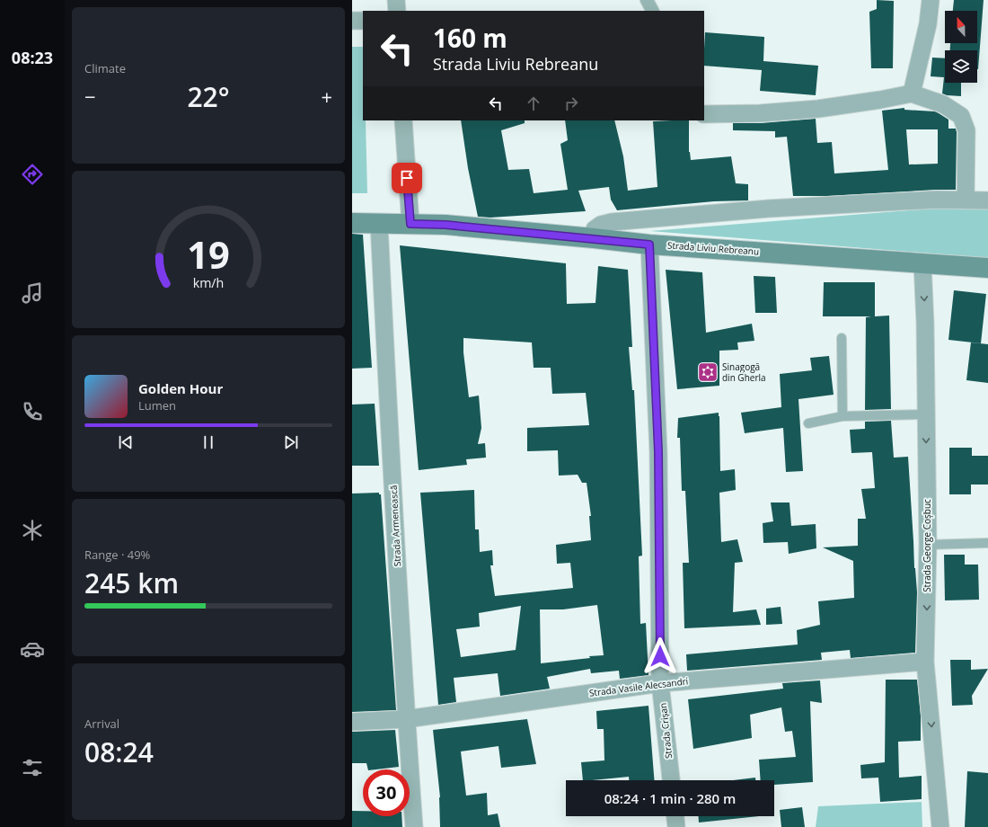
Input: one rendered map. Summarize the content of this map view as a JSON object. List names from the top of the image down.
{
  "streets": {
    "main road": ["Strada Liviu Rebreanu"],
    "street": [
      "Strada Armenească",
      "Strada George Coșbuc",
      "Strada Vasile Alecsandri",
      "Strada Crișan"
    ]
  },
  "crossings": [
    ["Strada Liviu Rebreanu", "Strada Armenească"],
    ["Strada Liviu Rebreanu", "Strada George Coșbuc"],
    ["Strada Liviu Rebreanu", "Strada Crișan"],
    ["Strada Armenească", "Strada Vasile Alecsandri"],
    ["Strada George Coșbuc", "Strada Vasile Alecsandri"],
    ["Strada Vasile Alecsandri", "Strada Crișan"]
  ],
  "one_way": ["Strada George Coșbuc"],
  "places": {
    "synagogue": ["Sinagogă din Gherla"]
  },
  "north": "top",
  "page": {
    "tabs": "08:23",
    "tile": [
      "Climate",
      ["Range · 49%", "245 km"],
      ["Arrival", "08:24"]
    ],
    "turn": ["160 m", "Strada Liviu Rebreanu"],
    "heat": ["−", "22°", "+"],
    "song": ["Golden Hour", "Lumen"],
    "limit": "30",
    "trip": "08:24 · 1 min · 280 m",
    "gauge": ["19", "km/h"]
  }
}
